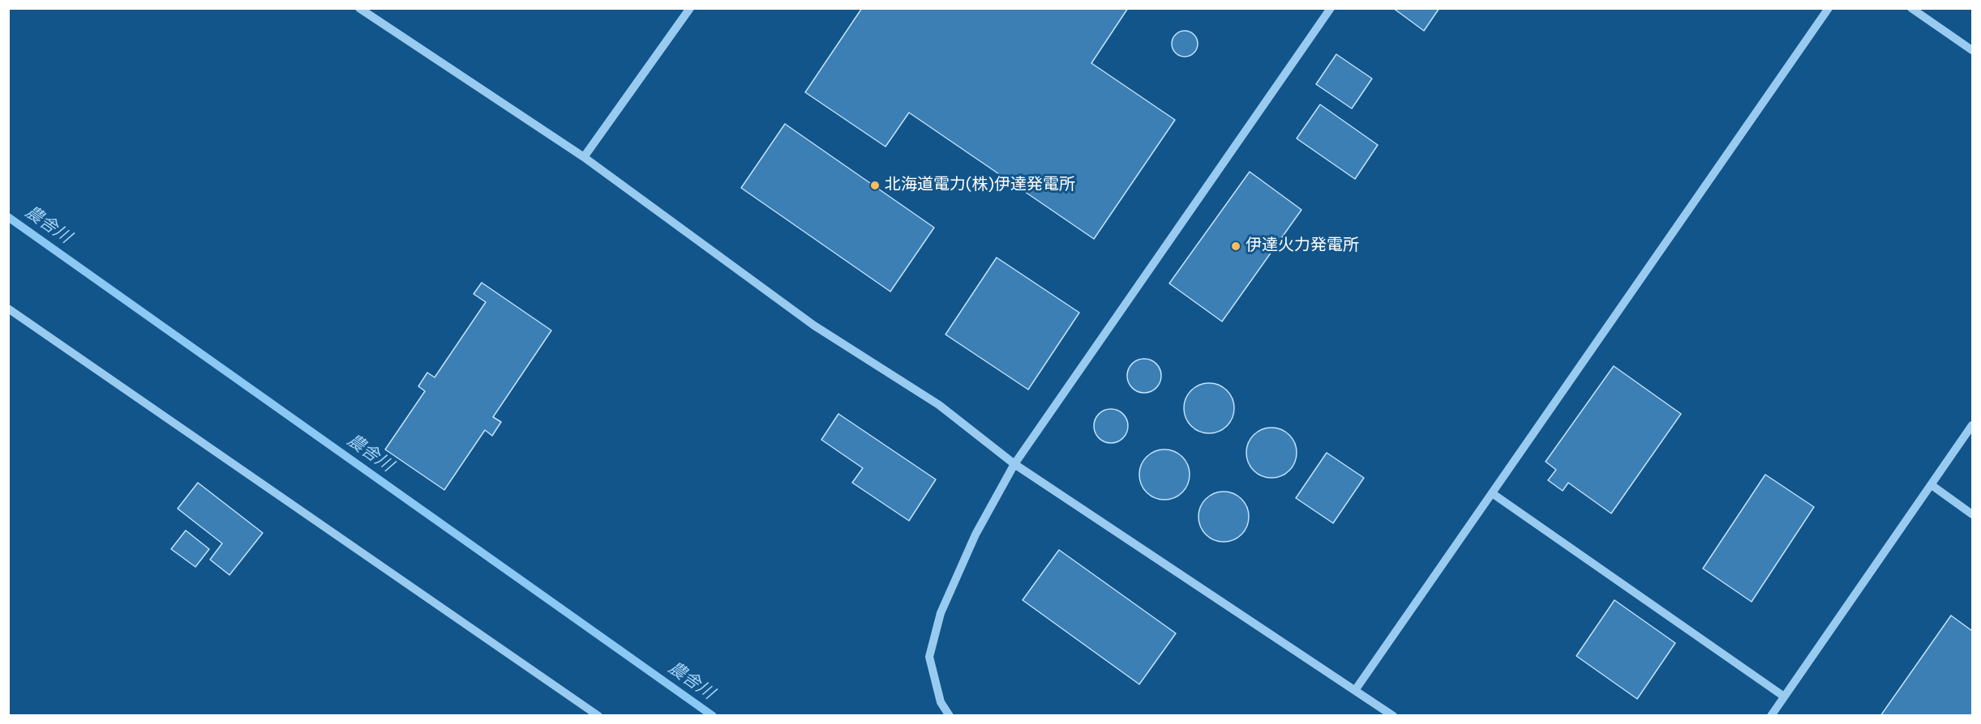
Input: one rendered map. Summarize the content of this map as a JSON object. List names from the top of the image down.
{
  "water": ["農舎川"],
  "places": ["北海道電力(株)伊達発電所", "伊達火力発電所"]
}
